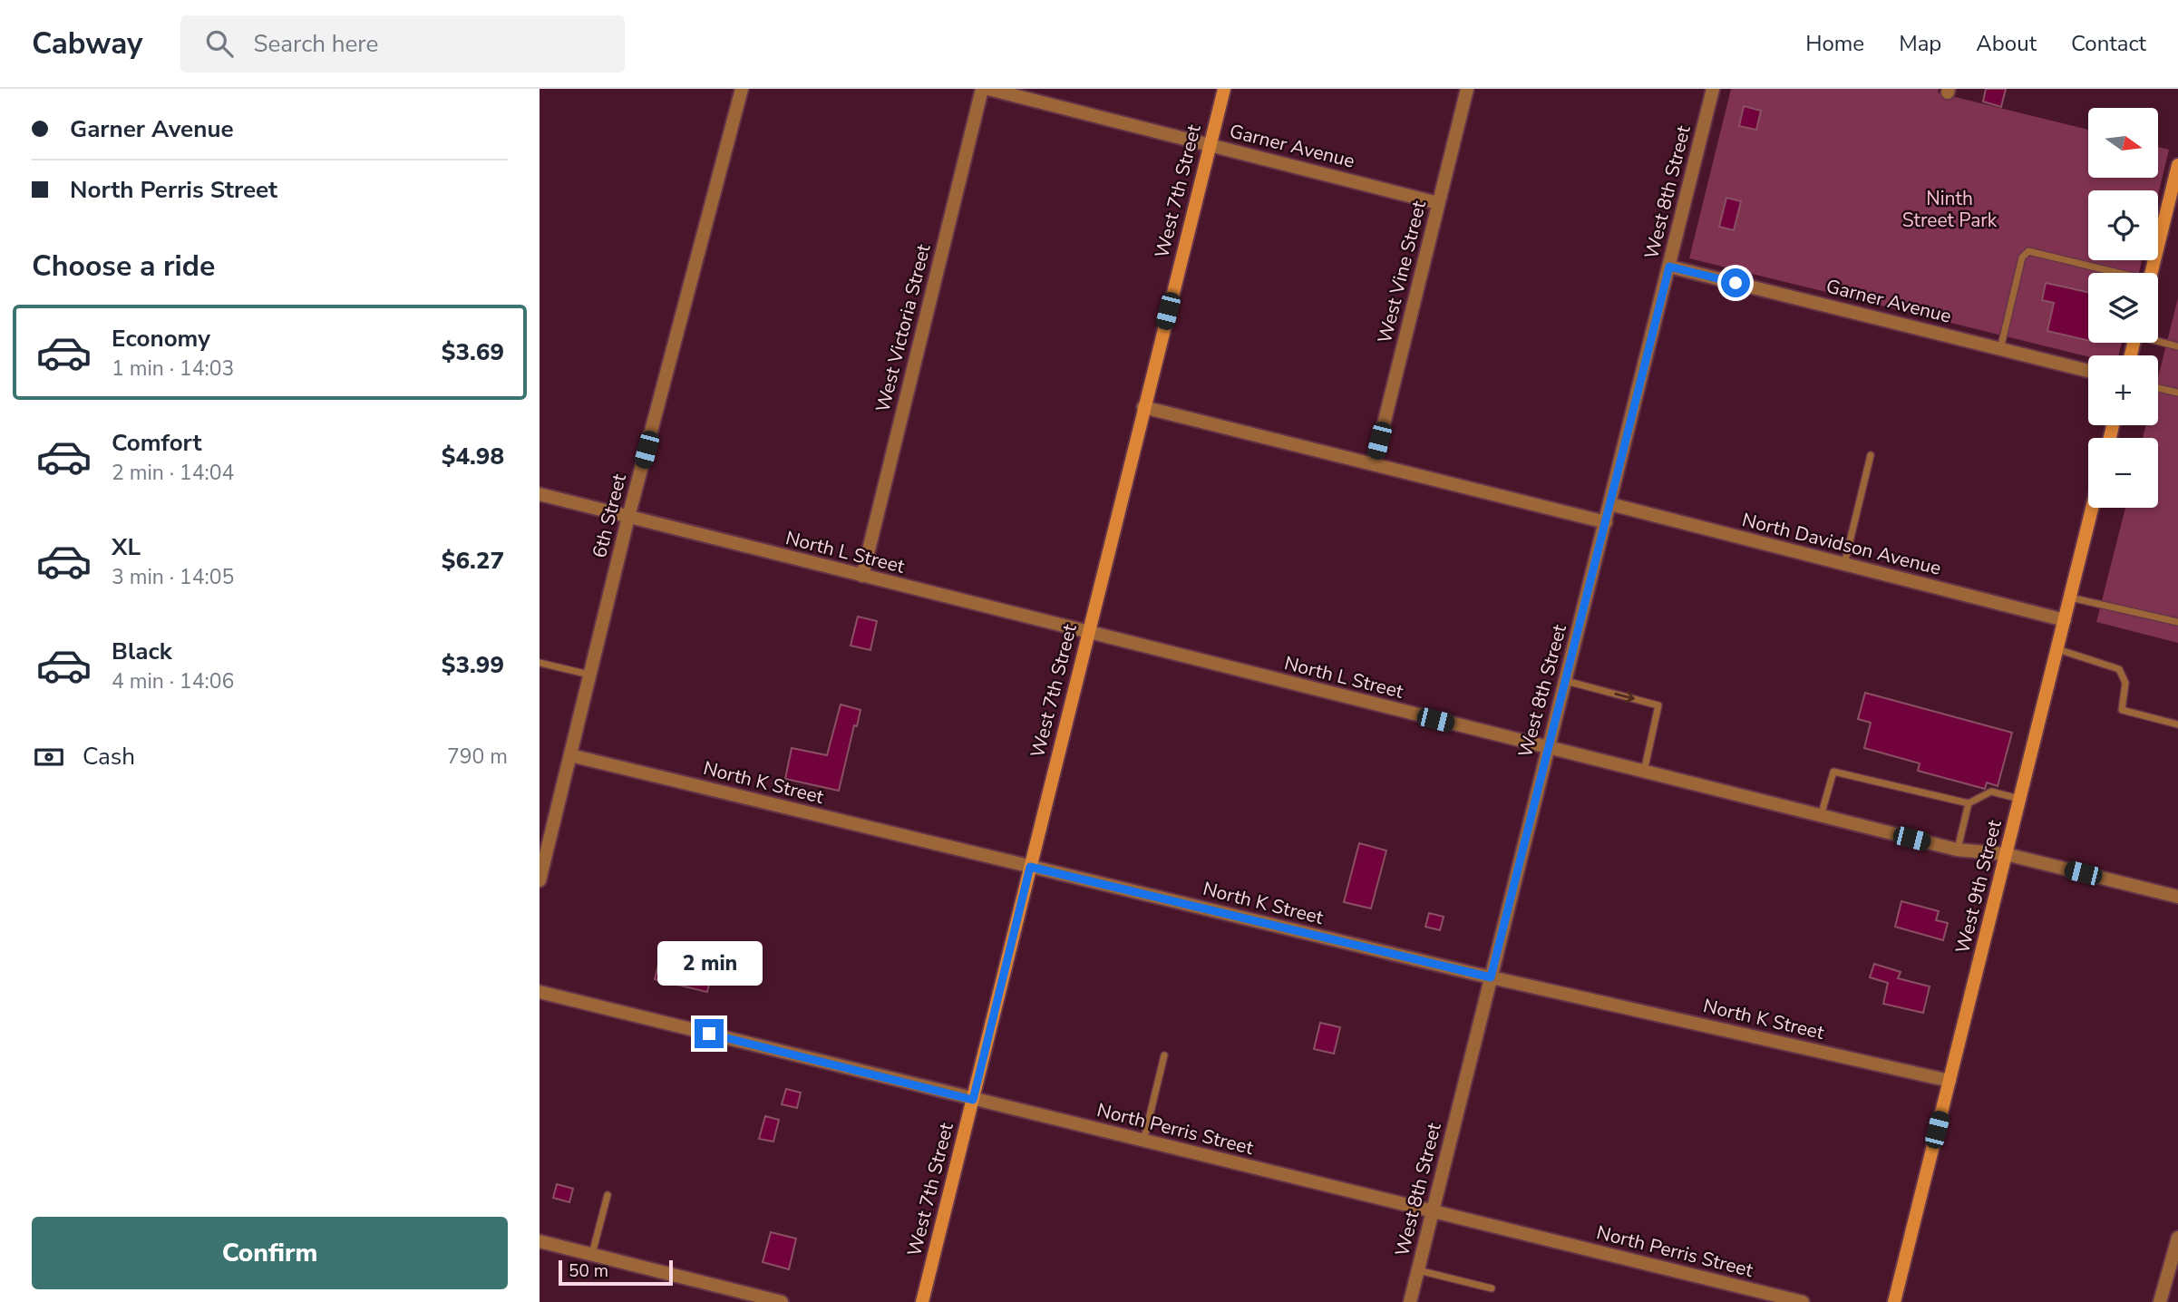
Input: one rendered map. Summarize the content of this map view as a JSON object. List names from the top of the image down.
{
  "streets": {
    "street": [
      "Garner Avenue",
      "West 7th Street",
      "West 8th Street",
      "West Vine Street",
      "West Victoria Street",
      "6th Street",
      "North Davidson Avenue",
      "North L Street",
      "North K Street",
      "West 9th Street",
      "North Perris Street"
    ]
  },
  "crossings": [
    ["Garner Avenue", "West 7th Street"],
    ["Garner Avenue", "West 8th Street"],
    ["Garner Avenue", "West Vine Street"],
    ["West 7th Street", "North L Street"],
    ["West 7th Street", "North K Street"],
    ["West 7th Street", "North Perris Street"],
    ["West 8th Street", "North Davidson Avenue"],
    ["West 8th Street", "North L Street"],
    ["West 8th Street", "North K Street"],
    ["West 8th Street", "North Perris Street"],
    ["West Victoria Street", "North L Street"],
    ["6th Street", "North L Street"],
    ["6th Street", "North K Street"],
    ["North Davidson Avenue", "West 9th Street"],
    ["North L Street", "West 9th Street"],
    ["North K Street", "West 9th Street"]
  ],
  "parks": ["Ninth Street Park"],
  "scale_bar": "50 m",
  "north": "right",
  "page": {
    "header": "Cabway",
    "search": "Search here",
    "nav": [
      "Home",
      "Map",
      "About",
      "Contact"
    ],
    "banner": ["Garner Avenue", "North Perris Street"],
    "map_buttons": ["+", "−"],
    "heading": "Choose a ride",
    "list": [
      {
        "name": "Economy",
        "note": "1 min · 14:03",
        "value": "$3.69"
      },
      {
        "name": "Comfort",
        "note": "2 min · 14:04",
        "value": "$4.98"
      },
      {
        "name": "XL",
        "note": "3 min · 14:05",
        "value": "$6.27"
      },
      {
        "name": "Black",
        "note": "4 min · 14:06",
        "value": "$3.99"
      }
    ],
    "pay": ["Cash", "790 m"],
    "bubble": "2 min",
    "buttons": "Confirm",
    "scale": "50 m"
  }
}
